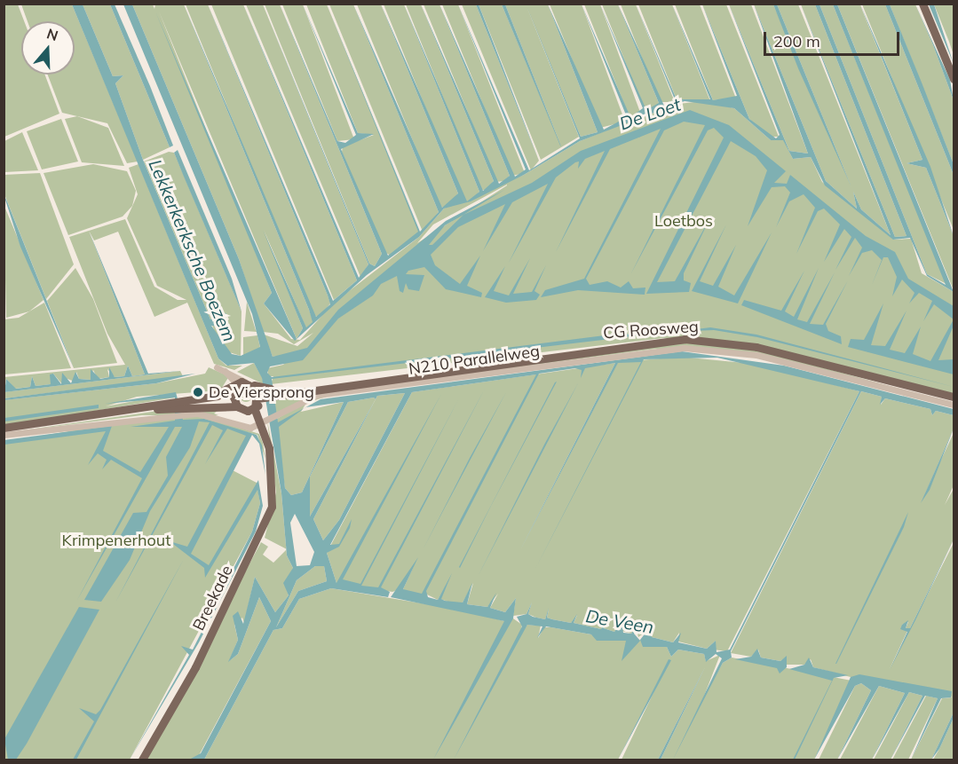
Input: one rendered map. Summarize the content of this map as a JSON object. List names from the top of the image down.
{
  "streets": {
    "main road": ["CG Roosweg", "Breekade"],
    "street": ["N210 Parallelweg"]
  },
  "crossings": [
    ["CG Roosweg", "Breekade"],
    ["N210 Parallelweg", "Breekade"]
  ],
  "water": ["De Loet", "Lekkerkerksche Boezem", "De Veen"],
  "parks": ["Loetbos", "Krimpenerhout"],
  "places": ["De Viersprong"],
  "scale_bar": "200 m",
  "north": "top"
}
